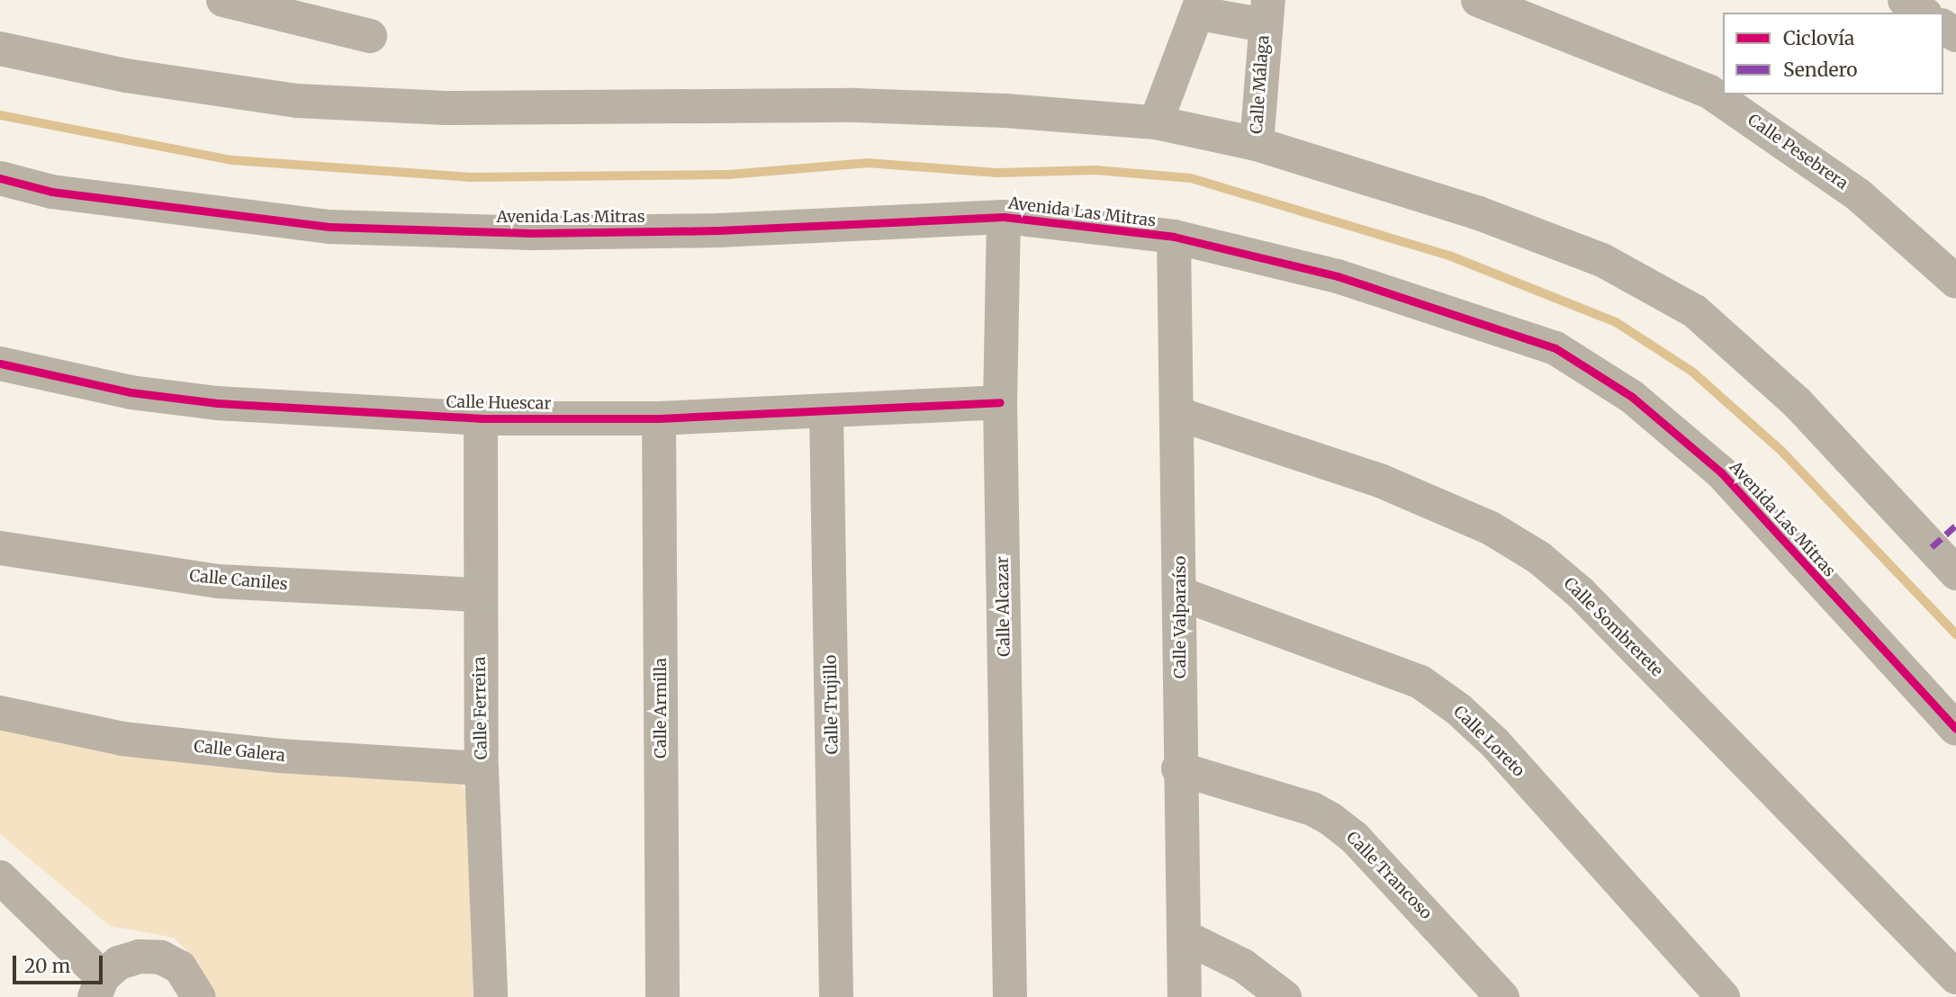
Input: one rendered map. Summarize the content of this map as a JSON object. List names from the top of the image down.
{
  "streets": {
    "street": [
      "Calle Málaga",
      "Calle Pesebrera",
      "Avenida Las Mitras",
      "Calle Huescar",
      "Calle Caniles",
      "Calle Alcazar",
      "Calle Valparaíso",
      "Calle Sombrerete",
      "Calle Trujillo",
      "Calle Ferreira",
      "Calle Armilla",
      "Calle Loreto",
      "Calle Galera",
      "Calle Trancoso"
    ]
  },
  "crossings": [
    ["Avenida Las Mitras", "Calle Alcazar"],
    ["Avenida Las Mitras", "Calle Valparaíso"],
    ["Calle Huescar", "Calle Alcazar"],
    ["Calle Huescar", "Calle Trujillo"],
    ["Calle Huescar", "Calle Ferreira"],
    ["Calle Huescar", "Calle Armilla"],
    ["Calle Caniles", "Calle Ferreira"],
    ["Calle Valparaíso", "Calle Sombrerete"],
    ["Calle Valparaíso", "Calle Loreto"],
    ["Calle Valparaíso", "Calle Trancoso"],
    ["Calle Ferreira", "Calle Galera"]
  ],
  "legend": ["Ciclovía", "Sendero"],
  "scale_bar": "20 m"
}
